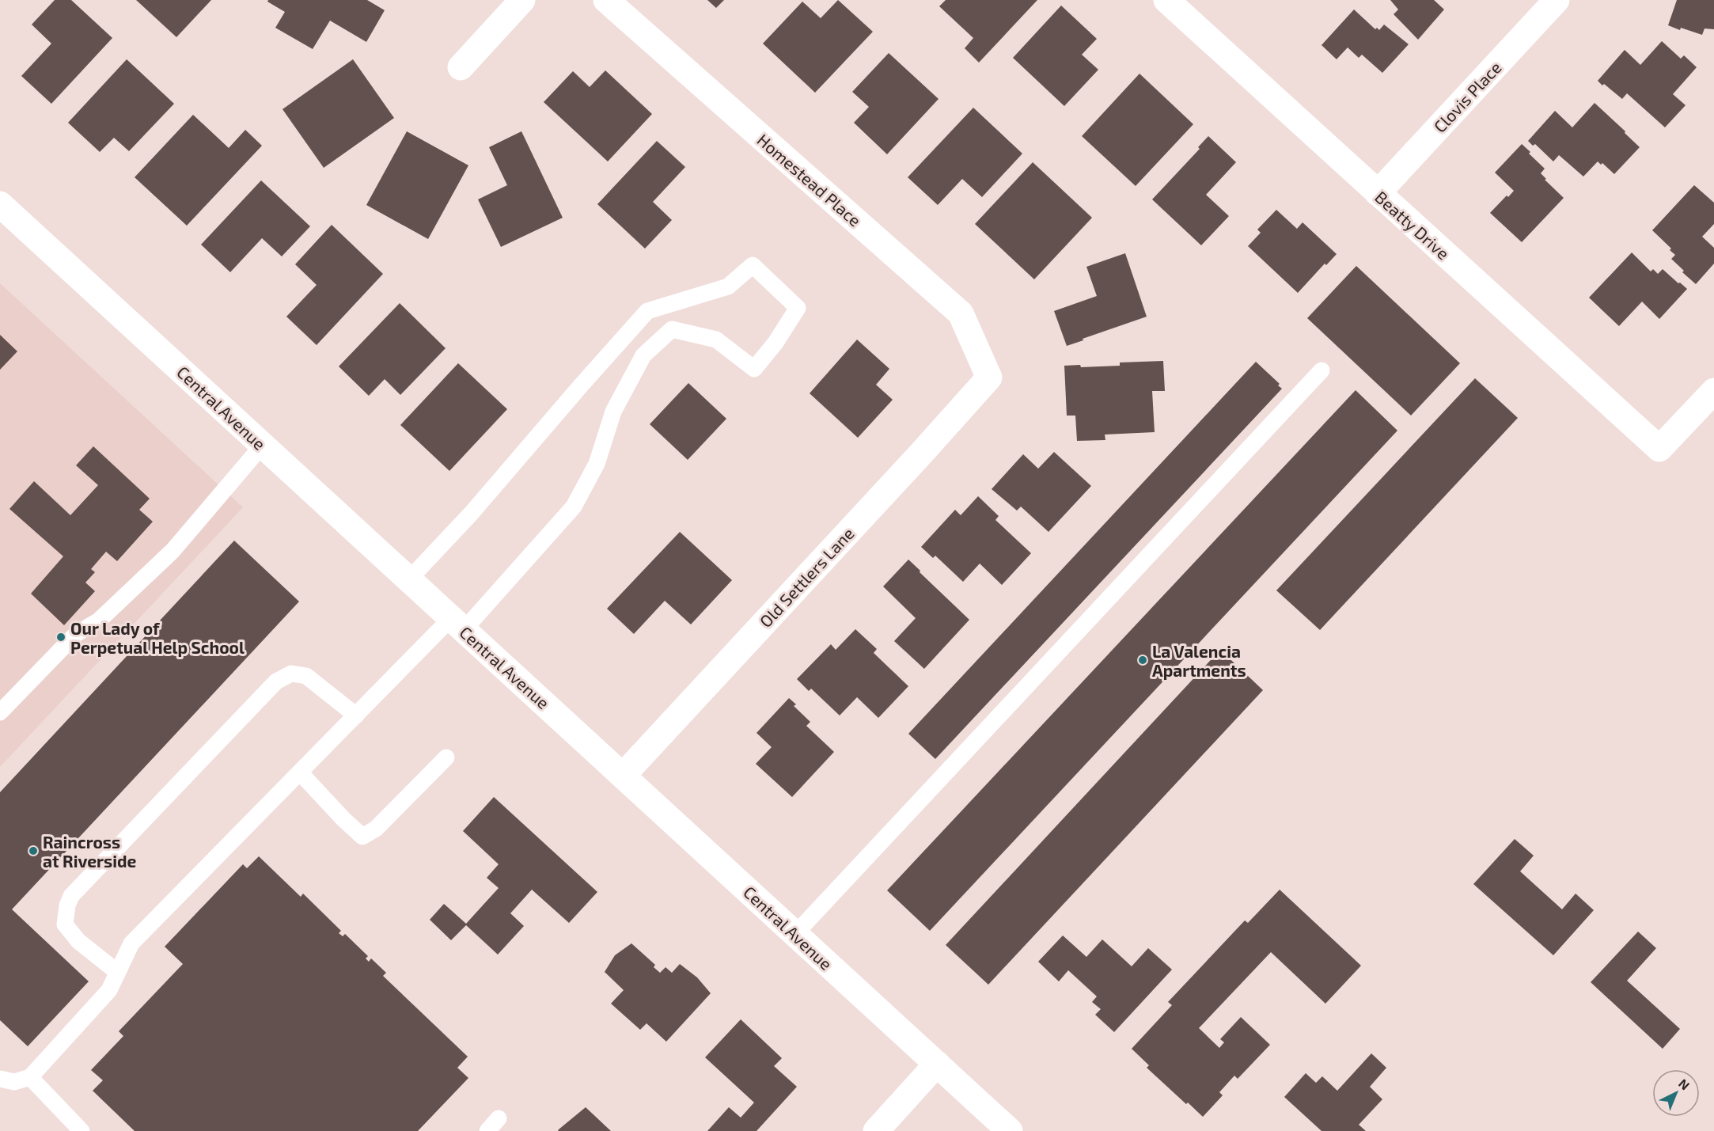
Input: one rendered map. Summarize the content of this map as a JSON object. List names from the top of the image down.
{
  "streets": {
    "street": [
      "Clovis Place",
      "Homestead Place",
      "Beatty Drive",
      "Central Avenue",
      "Old Settlers Lane"
    ]
  },
  "crossings": [
    ["Clovis Place", "Beatty Drive"],
    ["Homestead Place", "Old Settlers Lane"],
    ["Central Avenue", "Old Settlers Lane"]
  ],
  "places": ["Our Lady of Perpetual Help School", "La Valencia Apartments", "Raincross at Riverside"],
  "north": "top right"
}
